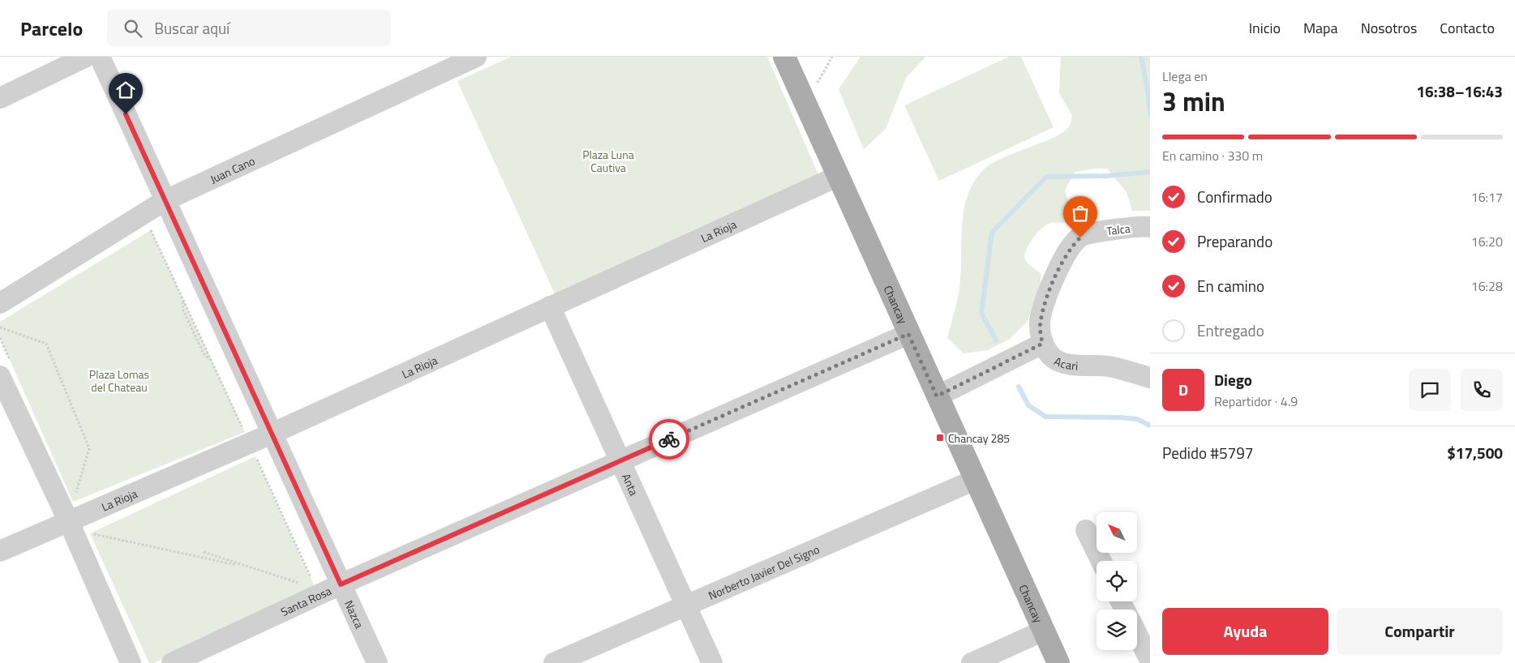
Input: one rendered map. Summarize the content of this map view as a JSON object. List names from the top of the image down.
{
  "streets": {
    "main road": ["Chancay"],
    "street": [
      "Juan Cano",
      "Talca",
      "La Rioja",
      "Acari",
      "Anta",
      "Norberto Javier Del Signo",
      "Santa Rosa",
      "Nazca"
    ]
  },
  "crossings": [
    ["Juan Cano", "Nazca"],
    ["Talca", "Acari"],
    ["La Rioja", "Chancay"],
    ["La Rioja", "Anta"],
    ["La Rioja", "Nazca"],
    ["Chancay", "Norberto Javier Del Signo"],
    ["Chancay", "Santa Rosa"],
    ["Anta", "Norberto Javier Del Signo"],
    ["Anta", "Santa Rosa"],
    ["Santa Rosa", "Nazca"]
  ],
  "parks": ["Plaza Luna Cautiva", "Plaza Lomas del Chateau"],
  "places": {
    "transit": ["Chancay 285"]
  },
  "north": "top left",
  "page": {
    "header": "Parcelo",
    "search": "Buscar aquí",
    "nav": [
      "Inicio",
      "Mapa",
      "Nosotros",
      "Contacto"
    ],
    "heading": ["3 min", "Llega en", "16:38–16:43"],
    "panel": [
      "Diego",
      "Repartidor · 4.9",
      "Pedido #5797",
      "$17,500"
    ],
    "bar": "En camino · 330 m",
    "list": [
      ["Confirmado", "16:17"],
      ["Preparando", "16:20"],
      ["En camino", "16:28"],
      "Entregado"
    ],
    "round": "D",
    "buttons": ["Ayuda", "Compartir"]
  }
}
